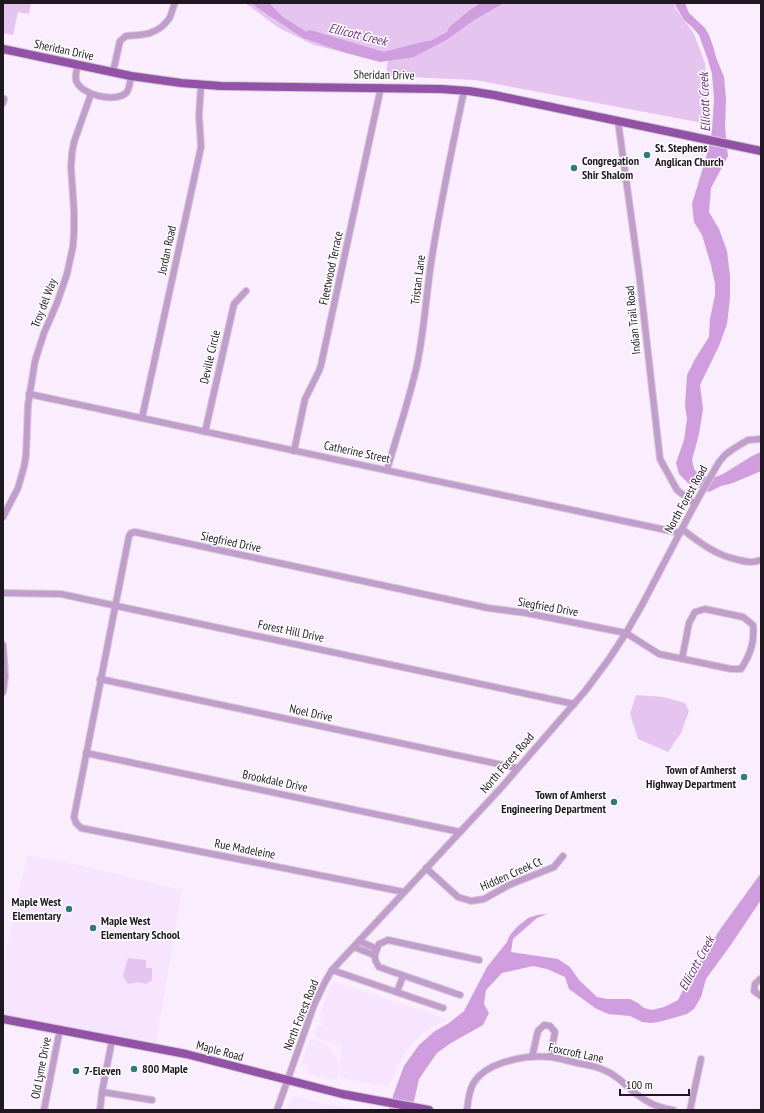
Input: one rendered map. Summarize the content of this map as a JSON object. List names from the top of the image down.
{
  "streets": {
    "main road": ["Sheridan Drive", "Maple Road"],
    "street": [
      "Jordan Road",
      "Fleetwood Terrace",
      "Tristan Lane",
      "Troy del Way",
      "Indian Trail Road",
      "Deville Circle",
      "Catherine Street",
      "North Forest Road",
      "Siegfried Drive",
      "Forest Hill Drive",
      "Noel Drive",
      "Brookdale Drive",
      "Rue Madeleine",
      "Hidden Creek Ct",
      "Foxcroft Lane",
      "Old Lyme Drive"
    ]
  },
  "crossings": [
    ["Sheridan Drive", "Jordan Road"],
    ["Sheridan Drive", "Fleetwood Terrace"],
    ["Sheridan Drive", "Tristan Lane"],
    ["Sheridan Drive", "Indian Trail Road"],
    ["Jordan Road", "Catherine Street"],
    ["Fleetwood Terrace", "Catherine Street"],
    ["Tristan Lane", "Catherine Street"],
    ["Troy del Way", "Catherine Street"],
    ["Indian Trail Road", "North Forest Road"],
    ["Deville Circle", "Catherine Street"],
    ["Catherine Street", "North Forest Road"],
    ["North Forest Road", "Siegfried Drive"],
    ["North Forest Road", "Forest Hill Drive"],
    ["North Forest Road", "Noel Drive"],
    ["North Forest Road", "Brookdale Drive"],
    ["North Forest Road", "Rue Madeleine"],
    ["North Forest Road", "Hidden Creek Ct"],
    ["North Forest Road", "Maple Road"],
    ["Siegfried Drive", "Forest Hill Drive"],
    ["Siegfried Drive", "Noel Drive"],
    ["Siegfried Drive", "Brookdale Drive"],
    ["Siegfried Drive", "Rue Madeleine"],
    ["Maple Road", "Old Lyme Drive"]
  ],
  "water": ["Ellicott Creek"],
  "places": [
    "St. Stephens Anglican Church",
    "Congregation Shir Shalom",
    "Town of Amherst Highway Department",
    "Town of Amherst Engineering Department",
    "Maple West Elementary",
    "Maple West Elementary School",
    "800 Maple",
    "7-Eleven"
  ],
  "scale_bar": "100 m"
}
